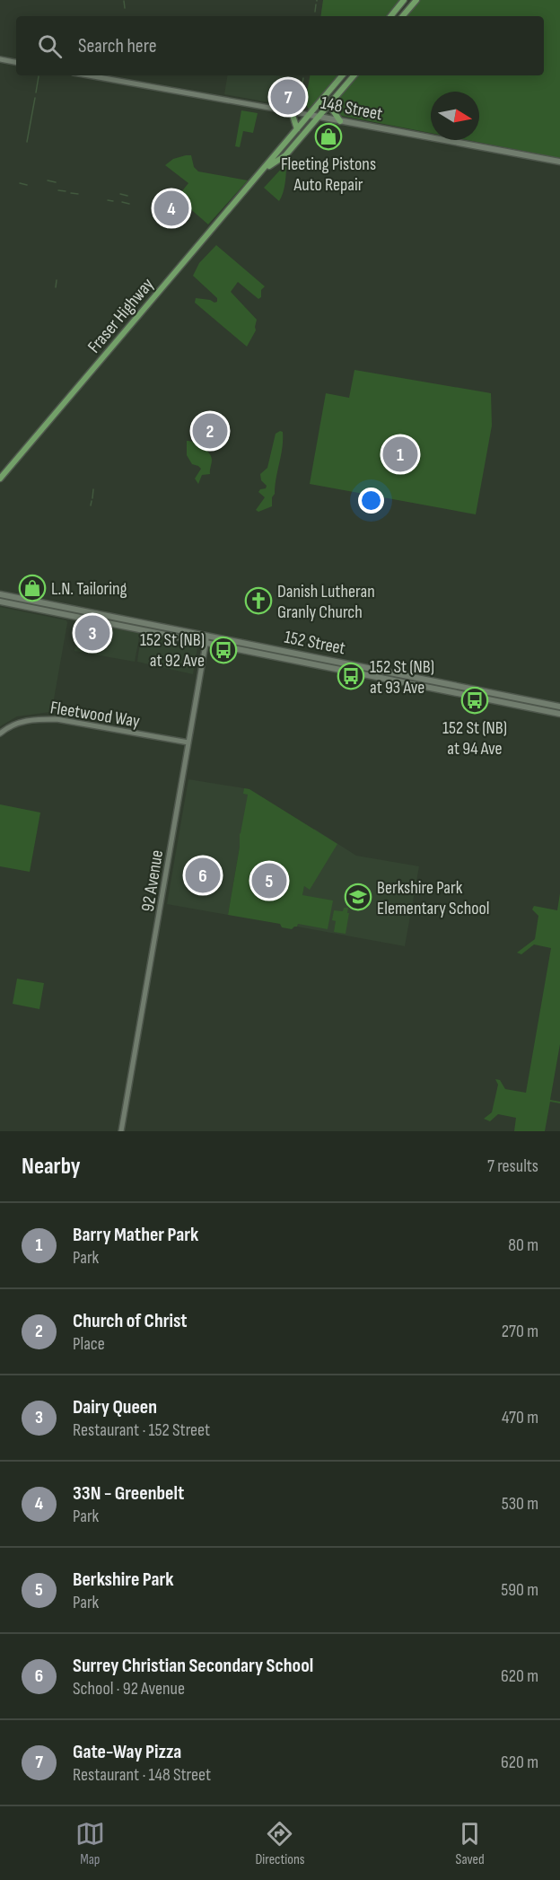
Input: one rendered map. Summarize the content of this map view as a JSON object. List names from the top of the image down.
{
  "streets": {
    "main road": ["148 Street", "Fraser Highway", "152 Street"],
    "street": ["Fleetwood Way", "92 Avenue"]
  },
  "crossings": [
    ["148 Street", "Fraser Highway"],
    ["152 Street", "92 Avenue"],
    ["Fleetwood Way", "92 Avenue"]
  ],
  "places": {
    "shop": ["Fleeting Pistons Auto Repair", "L.N. Tailoring"],
    "church": ["Danish Lutheran Granly Church"],
    "bus stop": ["152 St (NB) at 92 Ave", "152 St (NB) at 93 Ave", "152 St (NB) at 94 Ave"],
    "school or university": ["Berkshire Park Elementary School"]
  },
  "north": "right",
  "page": {
    "search": "Search here",
    "pins": [
      "7",
      "4",
      "2",
      "1",
      "3",
      "6",
      "5"
    ],
    "heading": ["Nearby", "7 results"],
    "list": [
      {
        "mark": "1",
        "name": "Barry Mather Park",
        "note": "Park",
        "value": "80 m"
      },
      {
        "mark": "2",
        "name": "Church of Christ",
        "note": "Place",
        "value": "270 m"
      },
      {
        "mark": "3",
        "name": "Dairy Queen",
        "note": "Restaurant · 152 Street",
        "value": "470 m"
      },
      {
        "mark": "4",
        "name": "33N - Greenbelt",
        "note": "Park",
        "value": "530 m"
      },
      {
        "mark": "5",
        "name": "Berkshire Park",
        "note": "Park",
        "value": "590 m"
      },
      {
        "mark": "6",
        "name": "Surrey Christian Secondary School",
        "note": "School · 92 Avenue",
        "value": "620 m"
      },
      {
        "mark": "7",
        "name": "Gate-Way Pizza",
        "note": "Restaurant · 148 Street",
        "value": "620 m"
      }
    ],
    "nav": ["Map", "Directions", "Saved"]
  }
}
